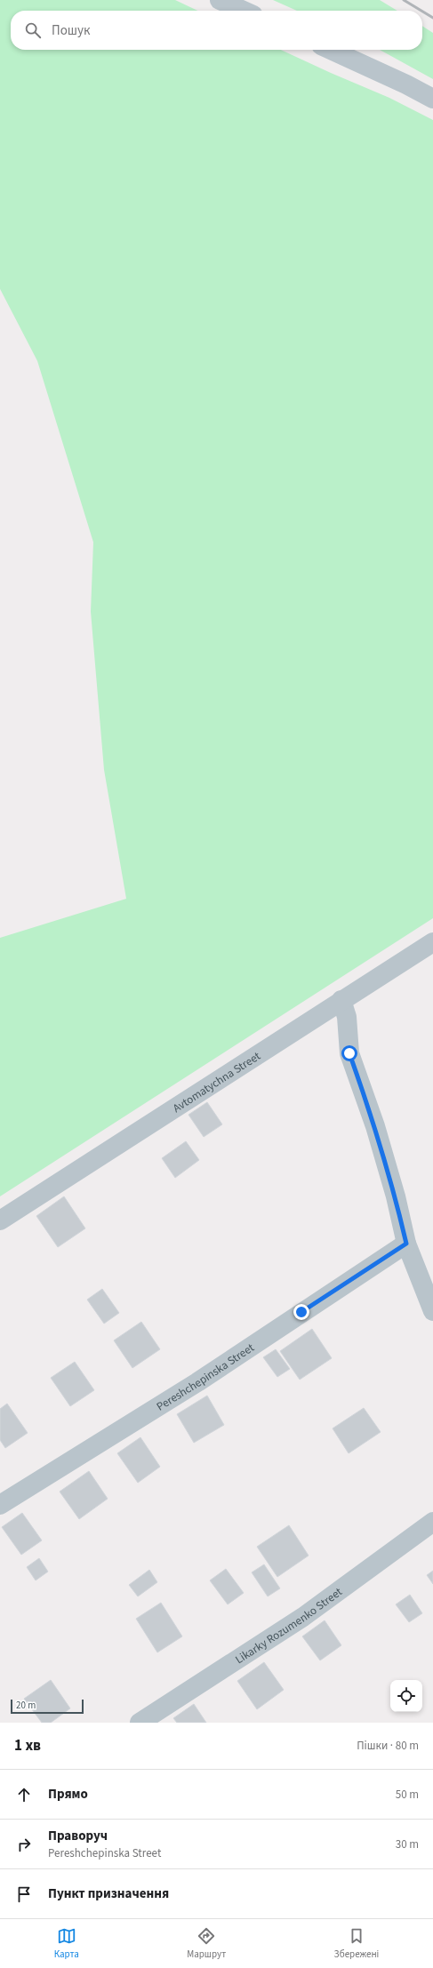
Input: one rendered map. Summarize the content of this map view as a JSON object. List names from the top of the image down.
{
  "streets": {
    "street": ["Avtomatychna Street", "Pereshchepinska Street", "Likarky Rozumenko Street"]
  },
  "scale_bar": "20 m",
  "page": {
    "search": "Пошук",
    "scale": "20 m",
    "heading": ["1 хв", "Пішки · 80 m"],
    "list": [
      ["Прямо", "50 m"],
      ["Праворуч", "Pereshchepinska Street", "30 m"],
      "Пункт призначення"
    ],
    "nav": ["Карта", "Маршрут", "Збережені"]
  }
}
